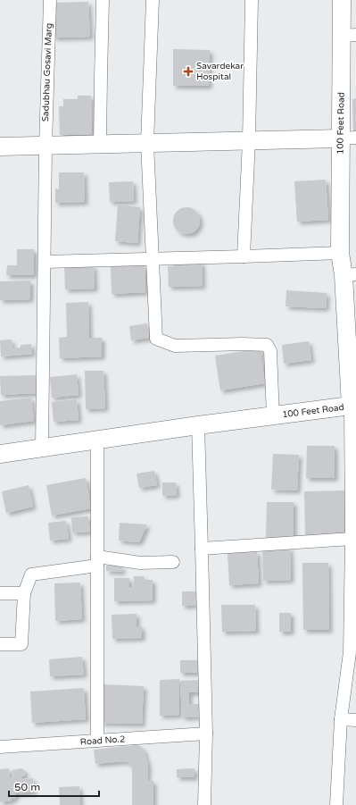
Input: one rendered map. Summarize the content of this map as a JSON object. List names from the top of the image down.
{
  "streets": {
    "main road": ["100 Feet Road"],
    "street": ["Sadubhau Gosavi Marg", "Road No.2"]
  },
  "crossings": [
    ["Sadubhau Gosavi Marg", "100 Feet Road"]
  ],
  "places": {
    "health": ["Savardekar Hospital"]
  },
  "scale_bar": "50 m"
}
